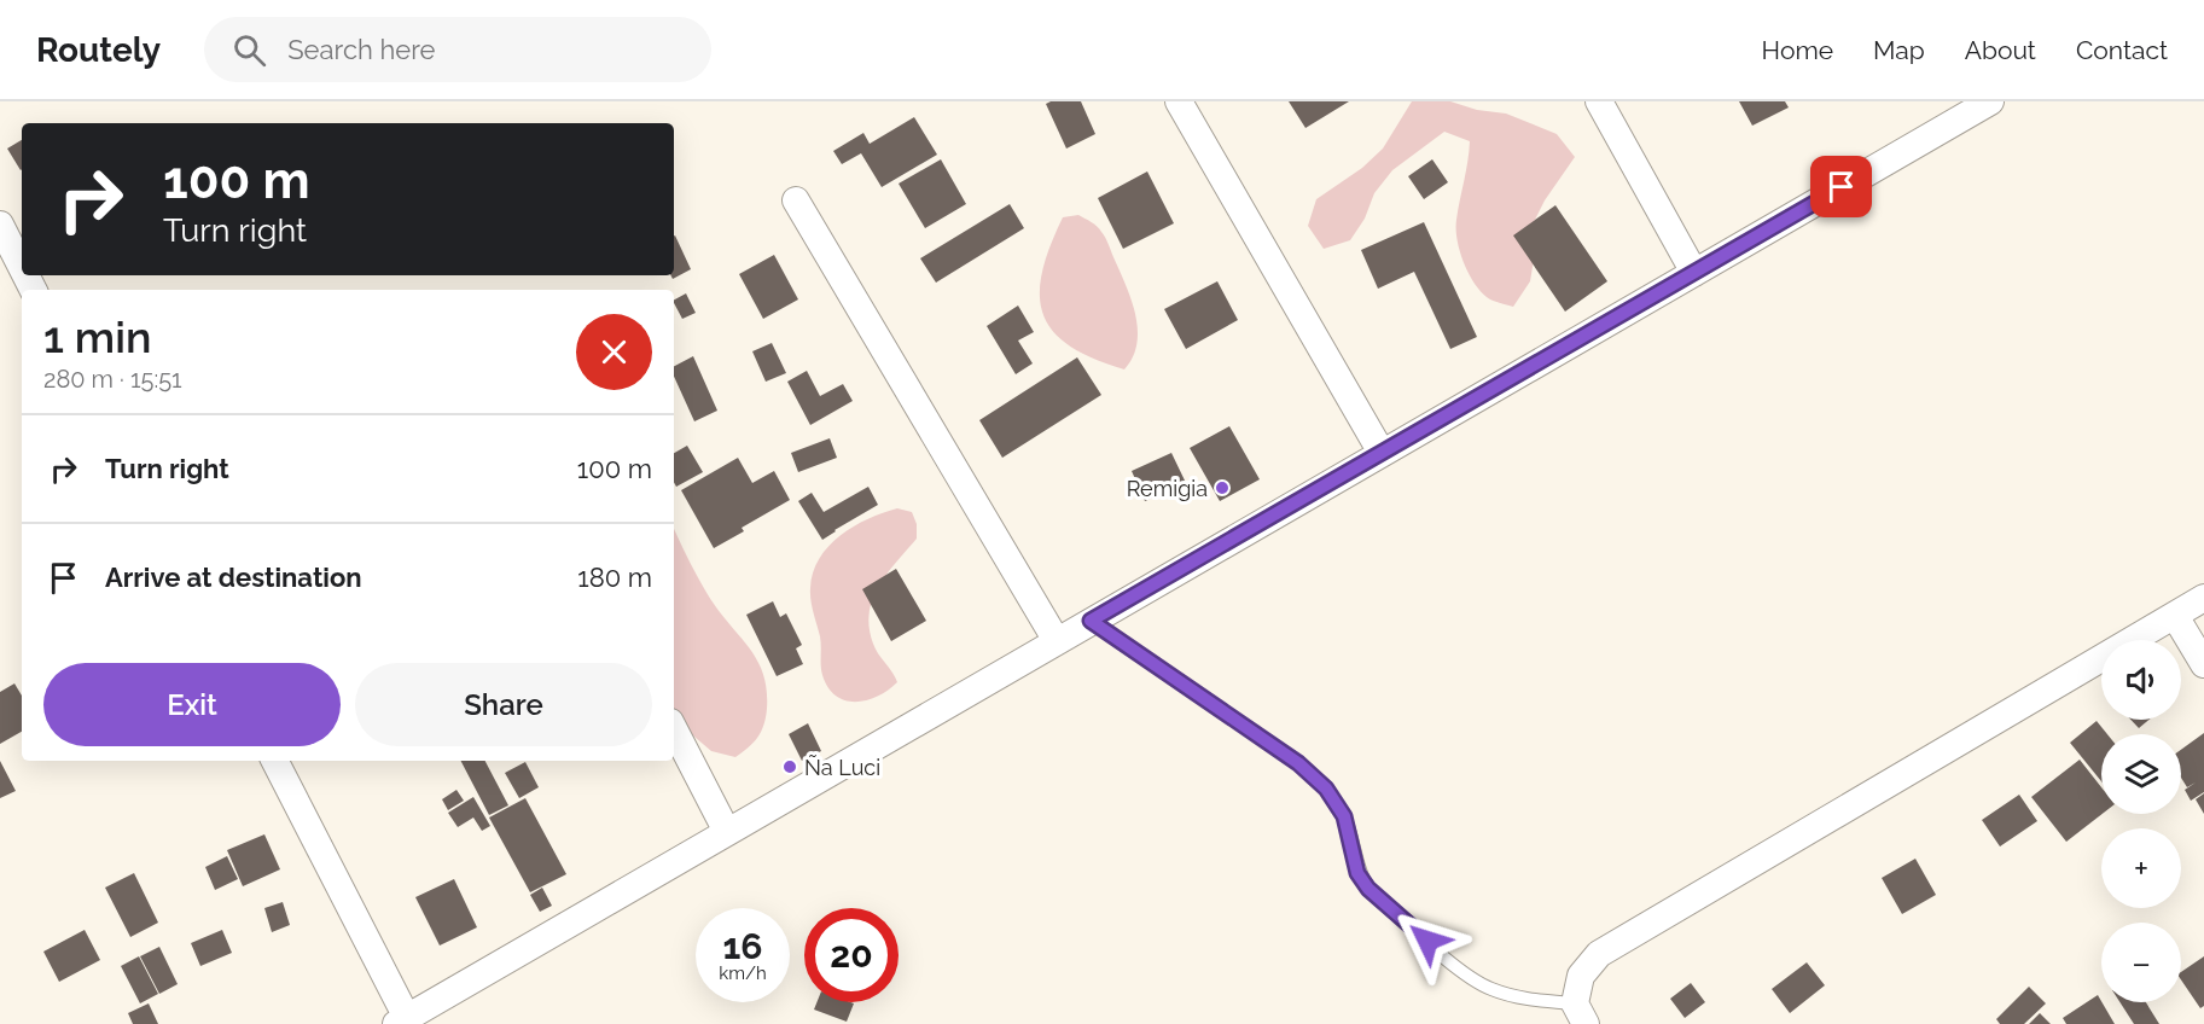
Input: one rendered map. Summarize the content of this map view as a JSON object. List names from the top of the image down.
{
  "places": ["Remigia", "Ña Luci"],
  "page": {
    "header": "Routely",
    "search": "Search here",
    "nav": [
      "Home",
      "Map",
      "About",
      "Contact"
    ],
    "turn": ["100 m", "Turn right"],
    "heading": ["1 min", "280 m · 15:51"],
    "list": [
      {
        "name": "Turn right",
        "value": "100 m"
      },
      {
        "name": "Arrive at destination",
        "value": "180 m"
      }
    ],
    "map_buttons": ["+", "−"],
    "buttons": ["Exit", "Share"],
    "speed": "16 km/h",
    "limit": "20"
  }
}
